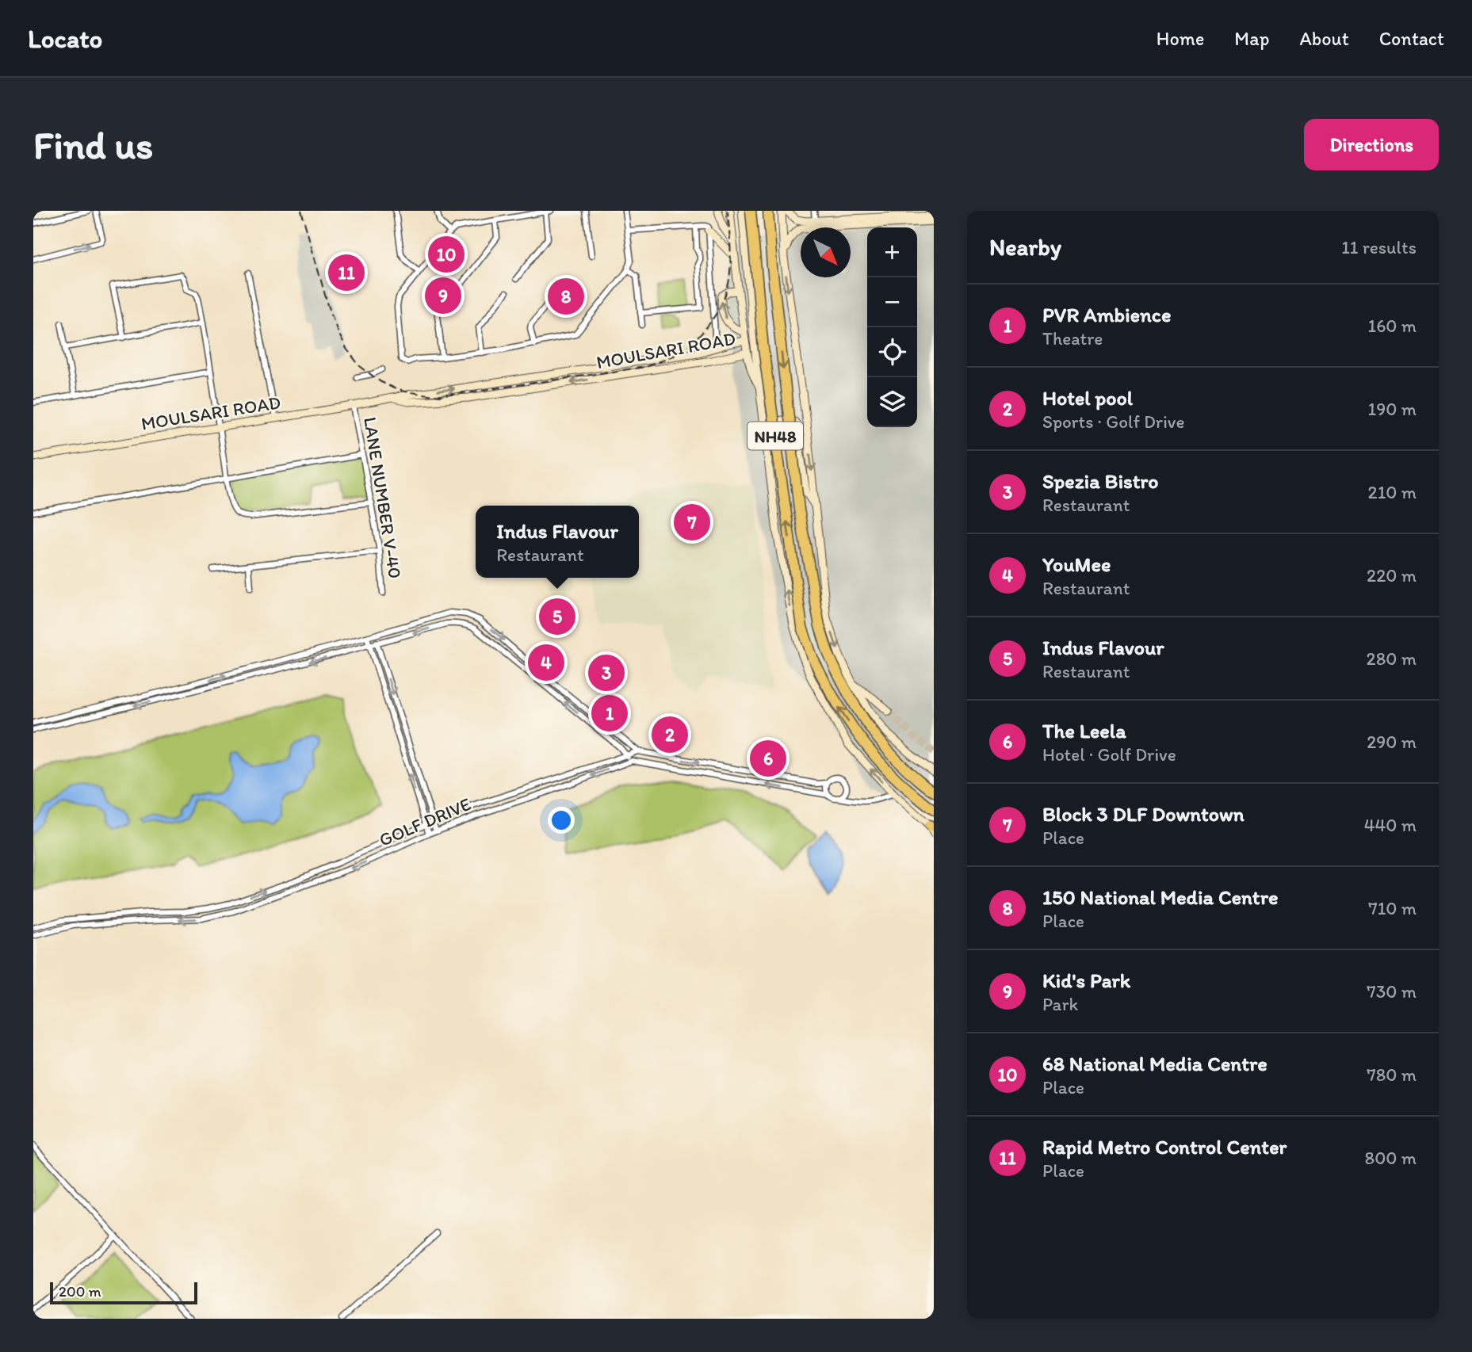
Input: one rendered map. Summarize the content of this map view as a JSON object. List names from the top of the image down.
{
  "streets": {
    "highway": ["NH48"],
    "main road": ["MOULSARI ROAD"],
    "street": ["LANE NUMBER V-40", "GOLF DRIVE"]
  },
  "crossings": [
    ["MOULSARI ROAD", "LANE NUMBER V-40"]
  ],
  "scale_bar": "200 m",
  "north": "bottom right",
  "page": {
    "header": "Locato",
    "nav": [
      "Home",
      "Map",
      "About",
      "Contact"
    ],
    "buttons": "Directions",
    "title": "Find us",
    "heading": ["Nearby", "11 results"],
    "map_buttons": ["+", "−"],
    "pins": [
      "10",
      "11",
      "9",
      "8",
      "7",
      "5",
      "4",
      "3",
      "1",
      "2",
      "6"
    ],
    "list": [
      {
        "mark": "1",
        "name": "PVR Ambience",
        "note": "Theatre",
        "value": "160 m"
      },
      {
        "mark": "2",
        "name": "Hotel pool",
        "note": "Sports · Golf Drive",
        "value": "190 m"
      },
      {
        "mark": "3",
        "name": "Spezia Bistro",
        "note": "Restaurant",
        "value": "210 m"
      },
      {
        "mark": "4",
        "name": "YouMee",
        "note": "Restaurant",
        "value": "220 m"
      },
      {
        "mark": "5",
        "name": "Indus Flavour",
        "note": "Restaurant",
        "value": "280 m"
      },
      {
        "mark": "6",
        "name": "The Leela",
        "note": "Hotel · Golf Drive",
        "value": "290 m"
      },
      {
        "mark": "7",
        "name": "Block 3 DLF Downtown",
        "note": "Place",
        "value": "440 m"
      },
      {
        "mark": "8",
        "name": "150 National Media Centre",
        "note": "Place",
        "value": "710 m"
      },
      {
        "mark": "9",
        "name": "Kid's Park",
        "note": "Park",
        "value": "730 m"
      },
      {
        "mark": "10",
        "name": "68 National Media Centre",
        "note": "Place",
        "value": "780 m"
      },
      {
        "mark": "11",
        "name": "Rapid Metro Control Center",
        "note": "Place",
        "value": "800 m"
      }
    ],
    "popup": ["Indus Flavour", "Restaurant"],
    "scale": "200 m"
  }
}
